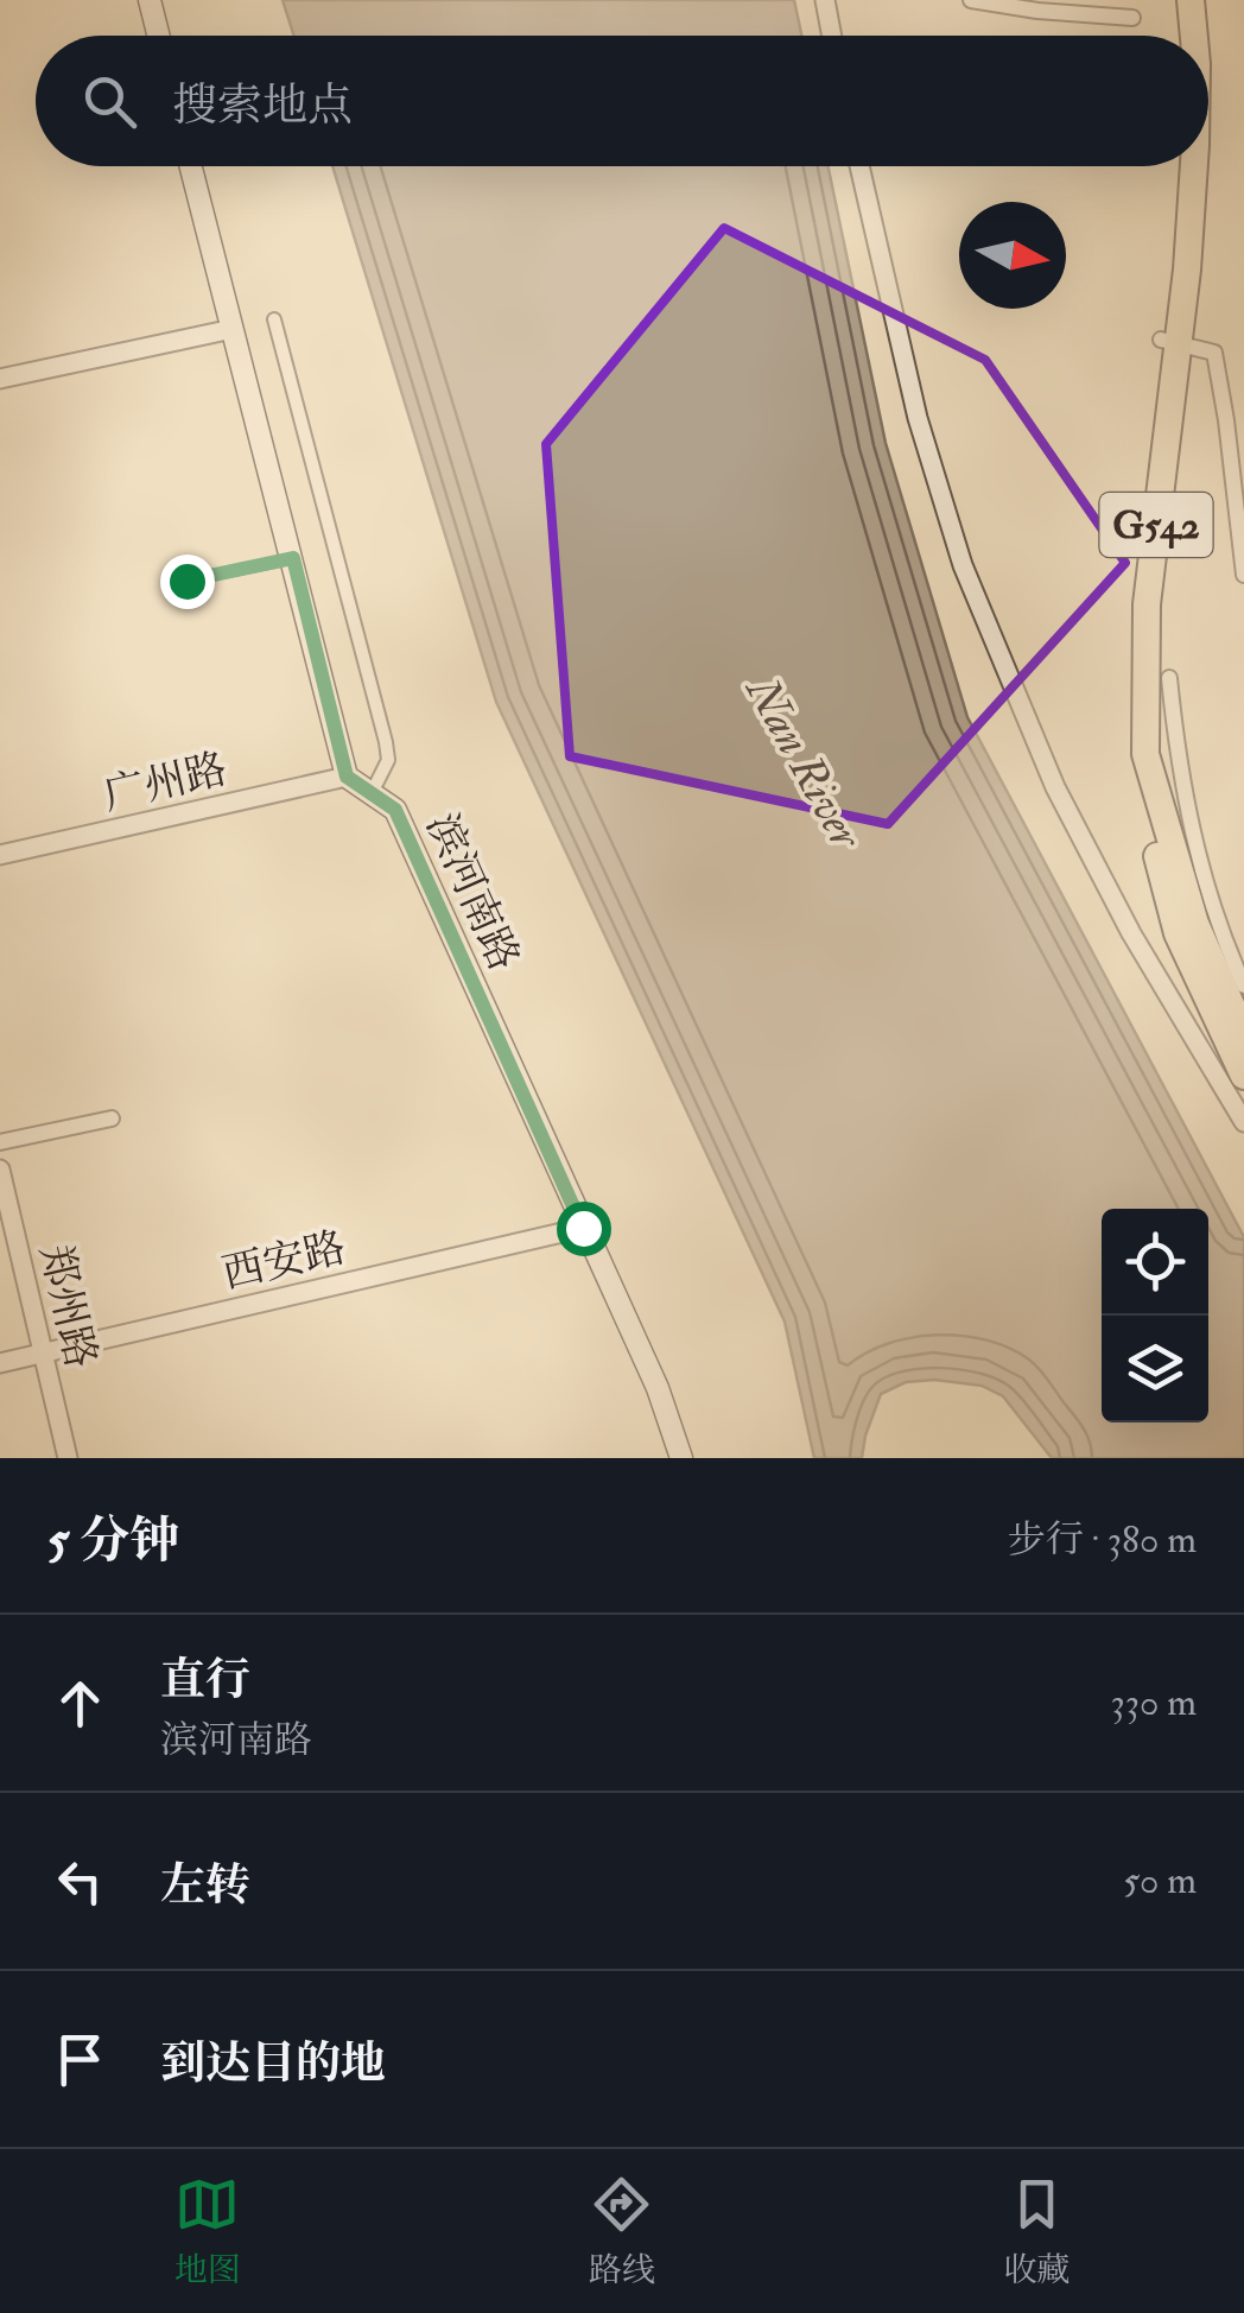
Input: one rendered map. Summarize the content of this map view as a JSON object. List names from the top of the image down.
{
  "streets": {
    "highway": ["G542"],
    "main road": ["滨河南路"],
    "street": ["广州路", "西安路", "郑州路"]
  },
  "crossings": [
    ["广州路", "滨河南路"],
    ["滨河南路", "西安路"],
    ["西安路", "郑州路"]
  ],
  "water": ["Nan River"],
  "north": "right",
  "page": {
    "search": "搜索地点",
    "heading": ["5 分钟", "步行 · 380 m"],
    "list": [
      ["直行", "滨河南路", "330 m"],
      ["左转", "50 m"],
      "到达目的地"
    ],
    "nav": ["地图", "路线", "收藏"]
  }
}
